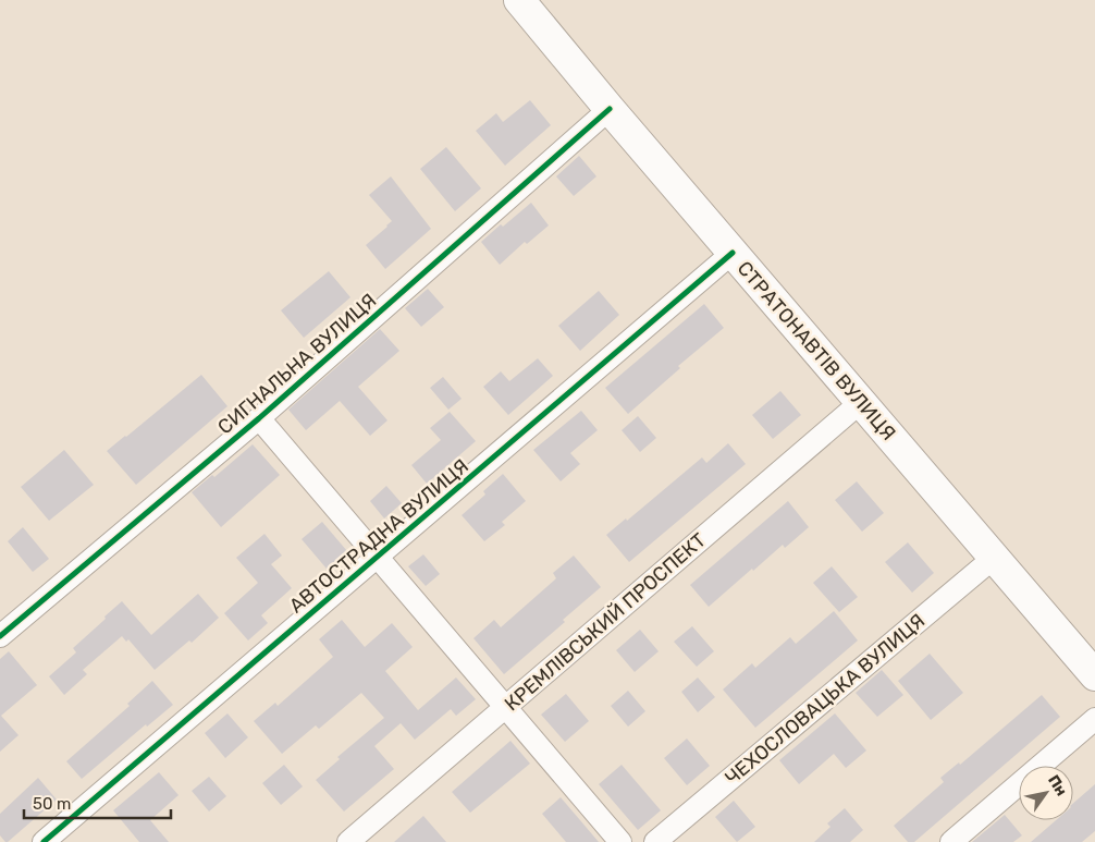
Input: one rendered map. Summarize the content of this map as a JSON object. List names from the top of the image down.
{
  "streets": {
    "main road": ["СТРАТОНАВТІВ ВУЛИЦЯ"],
    "street": [
      "СИГНАЛЬНА ВУЛИЦЯ",
      "АВТОСТРАДНА ВУЛИЦЯ",
      "КРЕМЛІВСЬКИЙ ПРОСПЕКТ",
      "ЧЕХОСЛОВАЦЬКА ВУЛИЦЯ"
    ]
  },
  "crossings": [
    ["СТРАТОНАВТІВ ВУЛИЦЯ", "СИГНАЛЬНА ВУЛИЦЯ"],
    ["СТРАТОНАВТІВ ВУЛИЦЯ", "АВТОСТРАДНА ВУЛИЦЯ"],
    ["СТРАТОНАВТІВ ВУЛИЦЯ", "КРЕМЛІВСЬКИЙ ПРОСПЕКТ"],
    ["СТРАТОНАВТІВ ВУЛИЦЯ", "ЧЕХОСЛОВАЦЬКА ВУЛИЦЯ"]
  ],
  "scale_bar": "50 m",
  "north": "top right"
}
